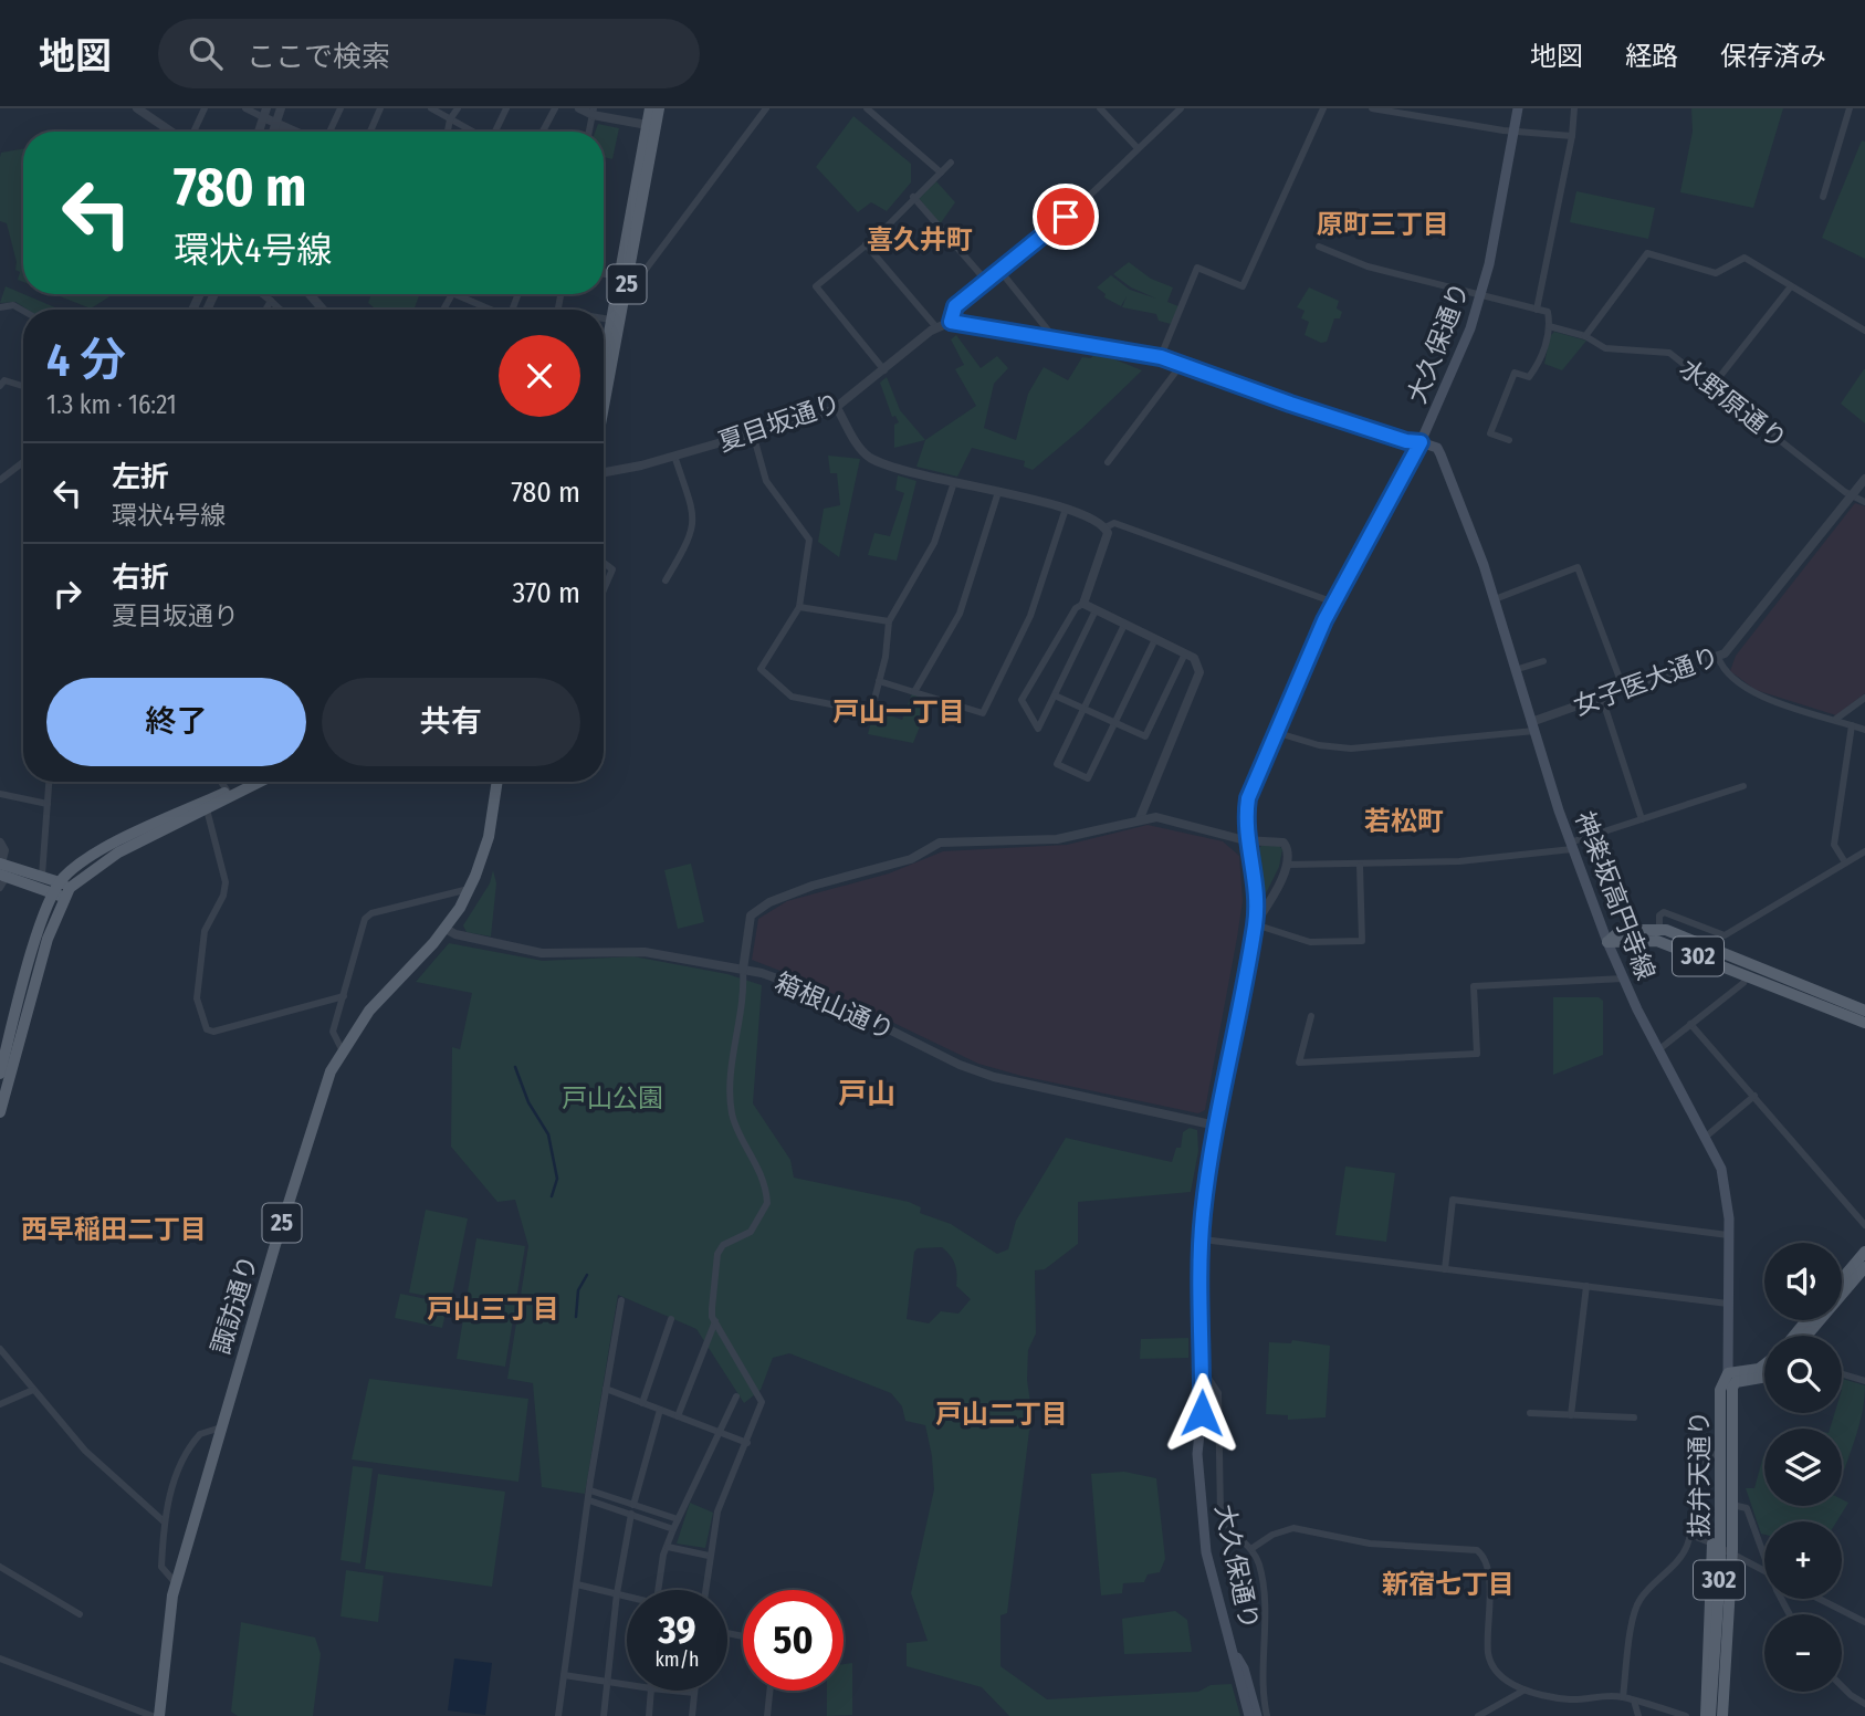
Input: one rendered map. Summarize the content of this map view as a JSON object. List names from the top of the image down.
{
  "streets": {
    "main road": [
      "25",
      "大久保通り",
      "神楽坂高円寺線",
      "302",
      "諏訪通り",
      "抜弁天通り"
    ],
    "street": [
      "水野原通り",
      "夏目坂通り",
      "女子医大通り",
      "箱根山通り"
    ]
  },
  "crossings": [
    ["大久保通り", "神楽坂高円寺線"],
    ["大久保通り", "箱根山通り"],
    ["水野原通り", "女子医大通り"],
    ["女子医大通り", "神楽坂高円寺線"],
    ["神楽坂高円寺線", "302"],
    ["神楽坂高円寺線", "抜弁天通り"],
    ["箱根山通り", "諏訪通り"]
  ],
  "districts": [
    "原町三丁目",
    "喜久井町",
    "戸山一丁目",
    "若松町",
    "戸山",
    "西早稲田二丁目",
    "戸山三丁目",
    "戸山二丁目",
    "新宿七丁目"
  ],
  "parks": ["戸山公園"],
  "page": {
    "header": "地図",
    "search": "ここで検索",
    "nav": ["地図", "経路", "保存済み"],
    "turn": ["780 m", "環状4号線"],
    "heading": ["4 分", "1.3 km · 16:21"],
    "list": [
      {
        "name": "左折",
        "note": "環状4号線",
        "value": "780 m"
      },
      {
        "name": "右折",
        "note": "夏目坂通り",
        "value": "370 m"
      }
    ],
    "buttons": ["終了", "共有"],
    "map_buttons": ["+", "−"],
    "speed": "39 km/h",
    "limit": "50"
  }
}
